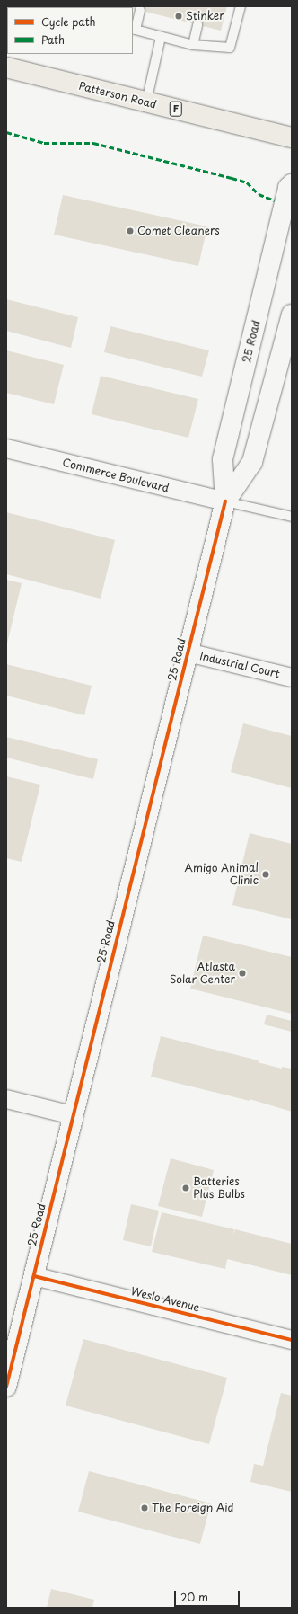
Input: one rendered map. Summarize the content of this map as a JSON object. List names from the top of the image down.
{
  "streets": {
    "main road": ["Patterson Road", "F", "25 Road"],
    "street": ["Commerce Boulevard", "Industrial Court", "Weslo Avenue"]
  },
  "crossings": [
    ["25 Road", "Commerce Boulevard"],
    ["25 Road", "Industrial Court"],
    ["25 Road", "Weslo Avenue"]
  ],
  "places": [
    "Stinker",
    "Comet Cleaners",
    "Amigo Animal Clinic",
    "Atlasta Solar Center",
    "Batteries Plus Bulbs",
    "The Foreign Aid"
  ],
  "legend": ["Cycle path", "Path"],
  "scale_bar": "20 m"
}
